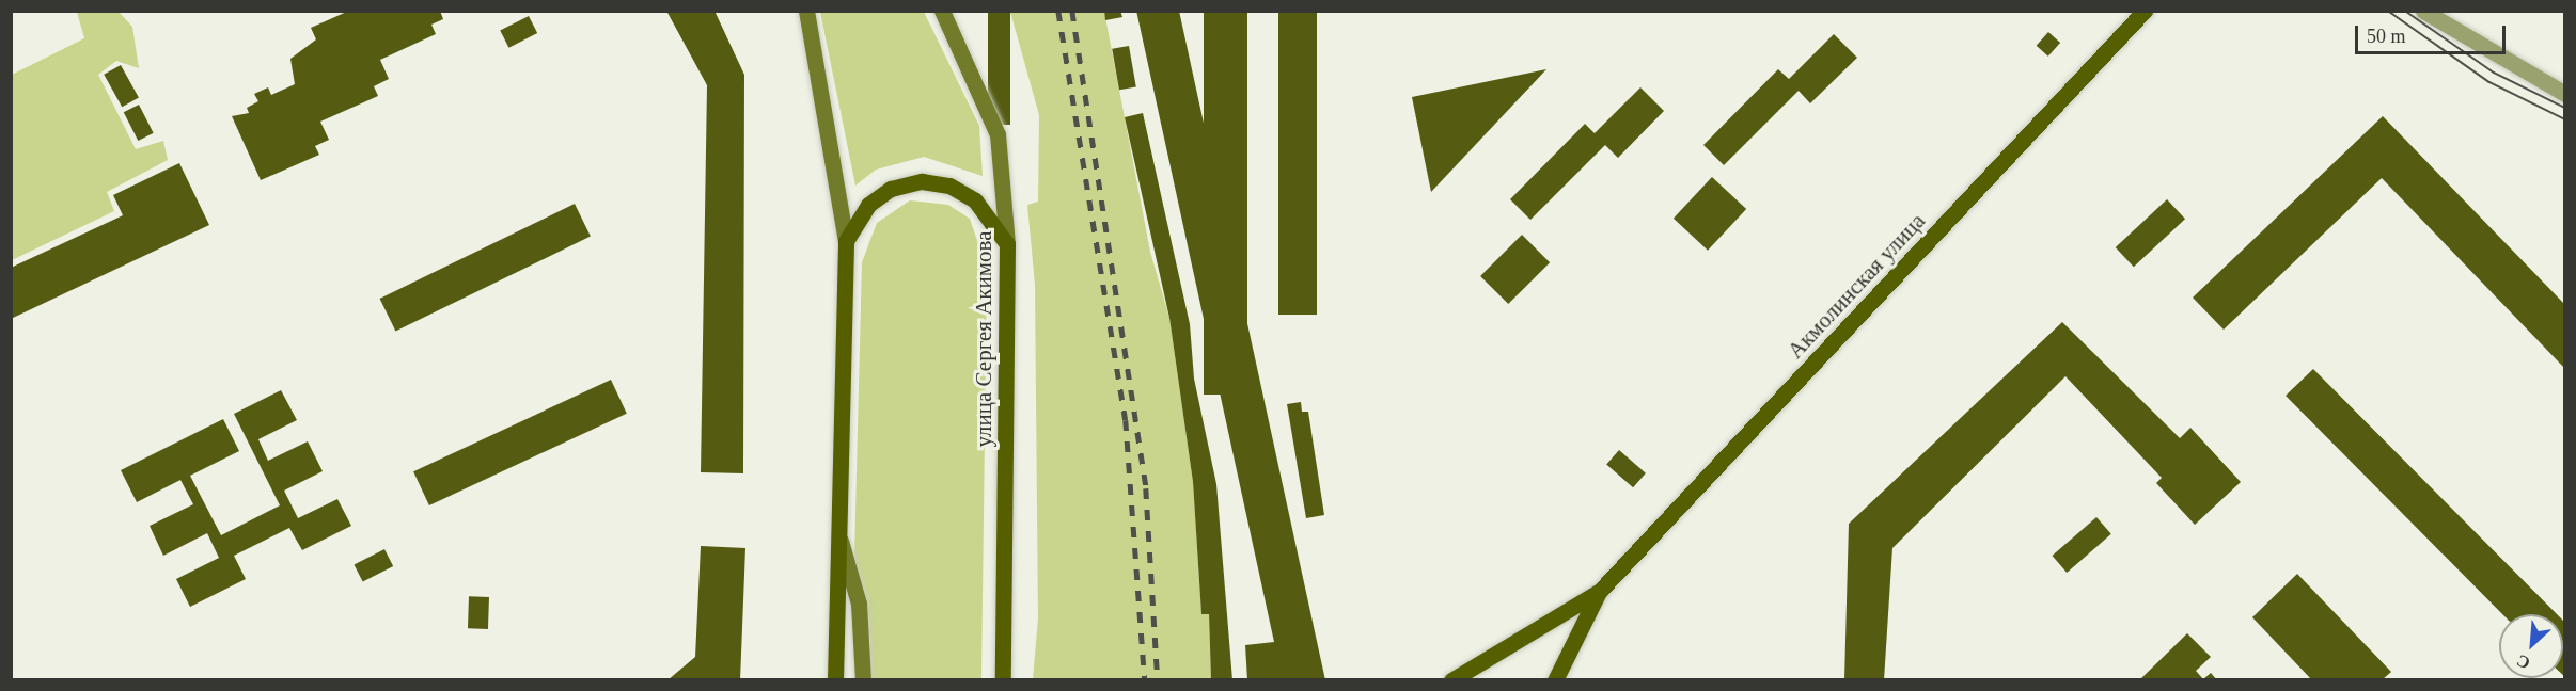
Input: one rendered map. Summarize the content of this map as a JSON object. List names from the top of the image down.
{
  "streets": {
    "main road": ["Акмолинская улица", "улица Сергея Акимова"]
  },
  "scale_bar": "50 m",
  "north": "bottom left"
}
